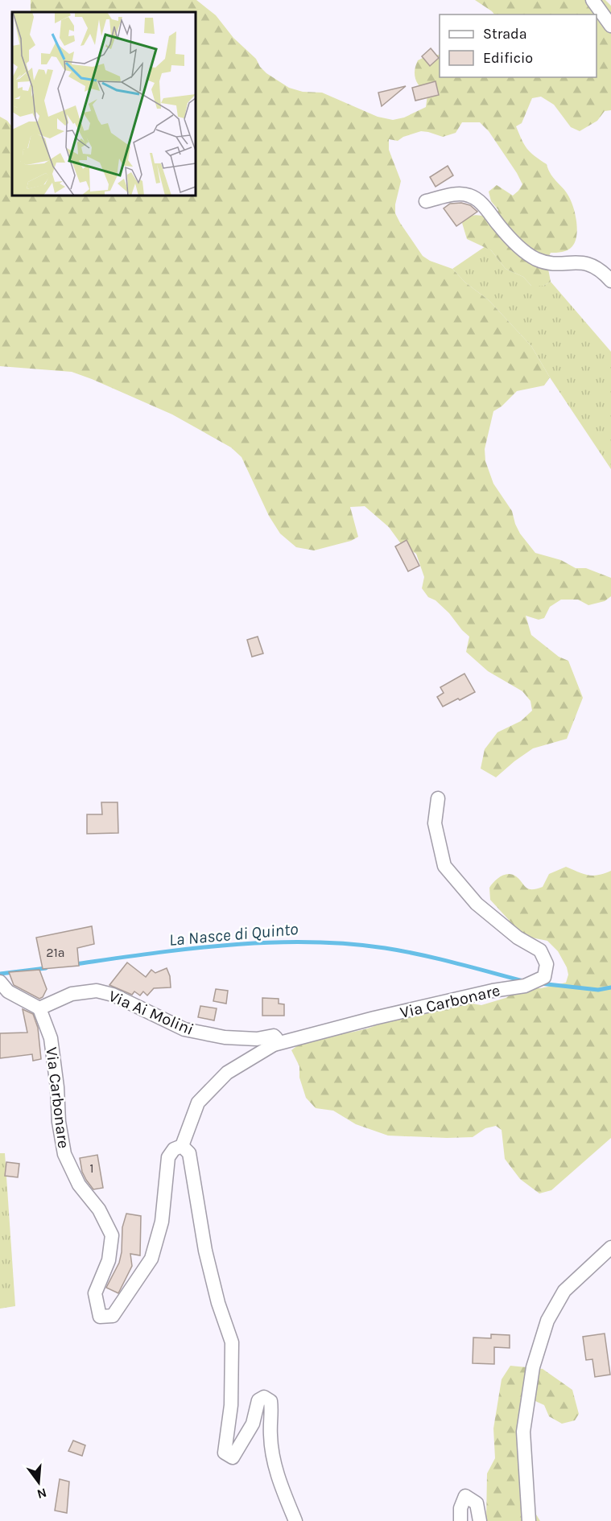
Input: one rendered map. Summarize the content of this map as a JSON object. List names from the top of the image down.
{
  "streets": {
    "street": ["Via Carbonare", "Via Ai Molini"]
  },
  "crossings": [
    ["Via Carbonare", "Via Ai Molini"]
  ],
  "water": ["La Nasce di Quinto"],
  "house_numbers": ["21a", "1"],
  "legend": ["Strada", "Edificio"],
  "north": "bottom"
}
